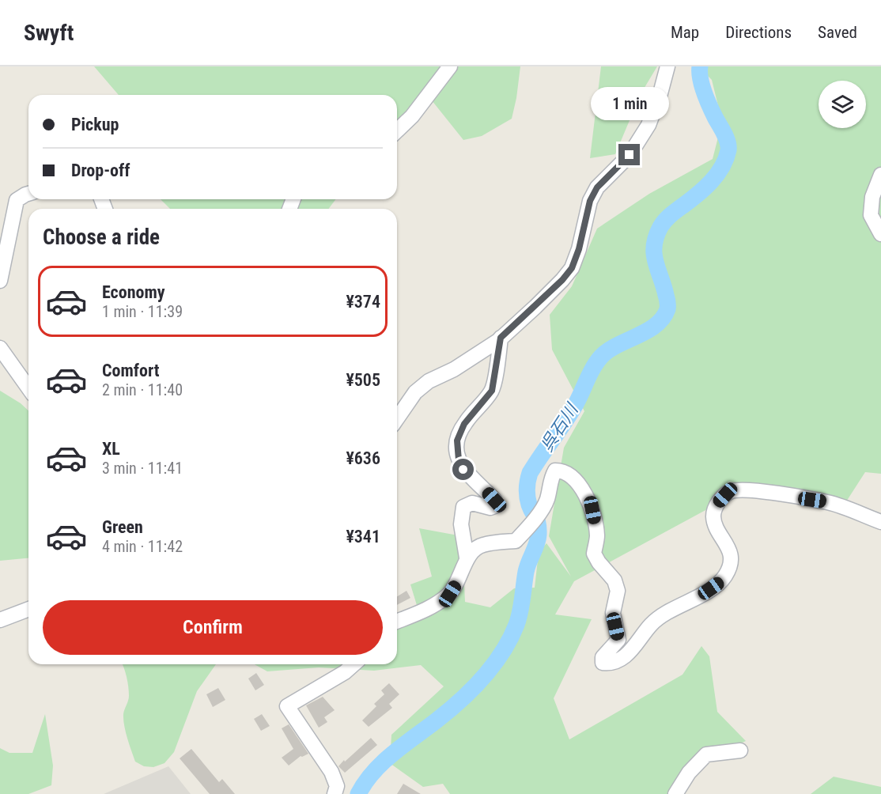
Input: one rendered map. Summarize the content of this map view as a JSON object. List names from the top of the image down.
{
  "water": ["呉石川"],
  "page": {
    "header": "Swyft",
    "nav": ["Map", "Directions", "Saved"],
    "bubble": "1 min",
    "banner": ["Pickup", "Drop-off"],
    "heading": "Choose a ride",
    "list": [
      {
        "name": "Economy",
        "note": "1 min · 11:39",
        "value": "¥374"
      },
      {
        "name": "Comfort",
        "note": "2 min · 11:40",
        "value": "¥505"
      },
      {
        "name": "XL",
        "note": "3 min · 11:41",
        "value": "¥636"
      },
      {
        "name": "Green",
        "note": "4 min · 11:42",
        "value": "¥341"
      }
    ],
    "buttons": "Confirm"
  }
}
